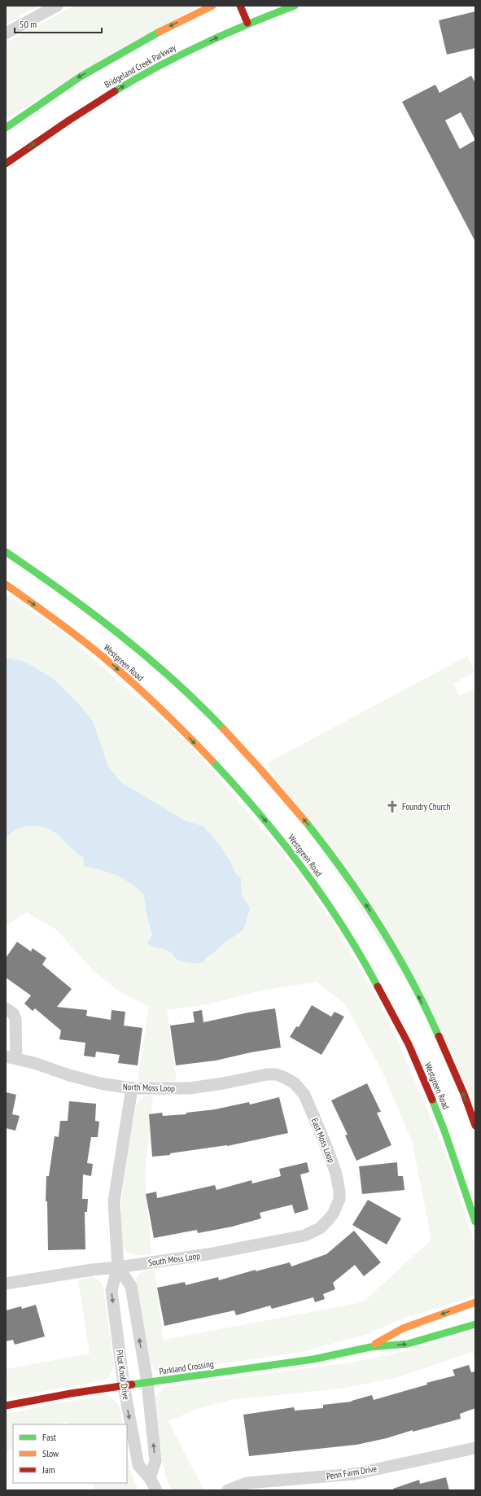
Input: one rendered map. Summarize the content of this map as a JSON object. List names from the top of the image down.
{
  "streets": {
    "street": [
      "Bridgeland Creek Parkway",
      "Westgreen Road",
      "North Moss Loop",
      "East Moss Loop",
      "South Moss Loop",
      "Parkland Crossing",
      "Pilot Knob Drive",
      "Penn Farm Drive"
    ]
  },
  "crossings": [
    ["North Moss Loop", "East Moss Loop"],
    ["North Moss Loop", "Pilot Knob Drive"],
    ["East Moss Loop", "South Moss Loop"],
    ["South Moss Loop", "Pilot Knob Drive"],
    ["Parkland Crossing", "Pilot Knob Drive"]
  ],
  "places": {
    "church": ["Foundry Church"]
  },
  "legend": ["Fast", "Slow", "Jam"],
  "scale_bar": "50 m"
}
